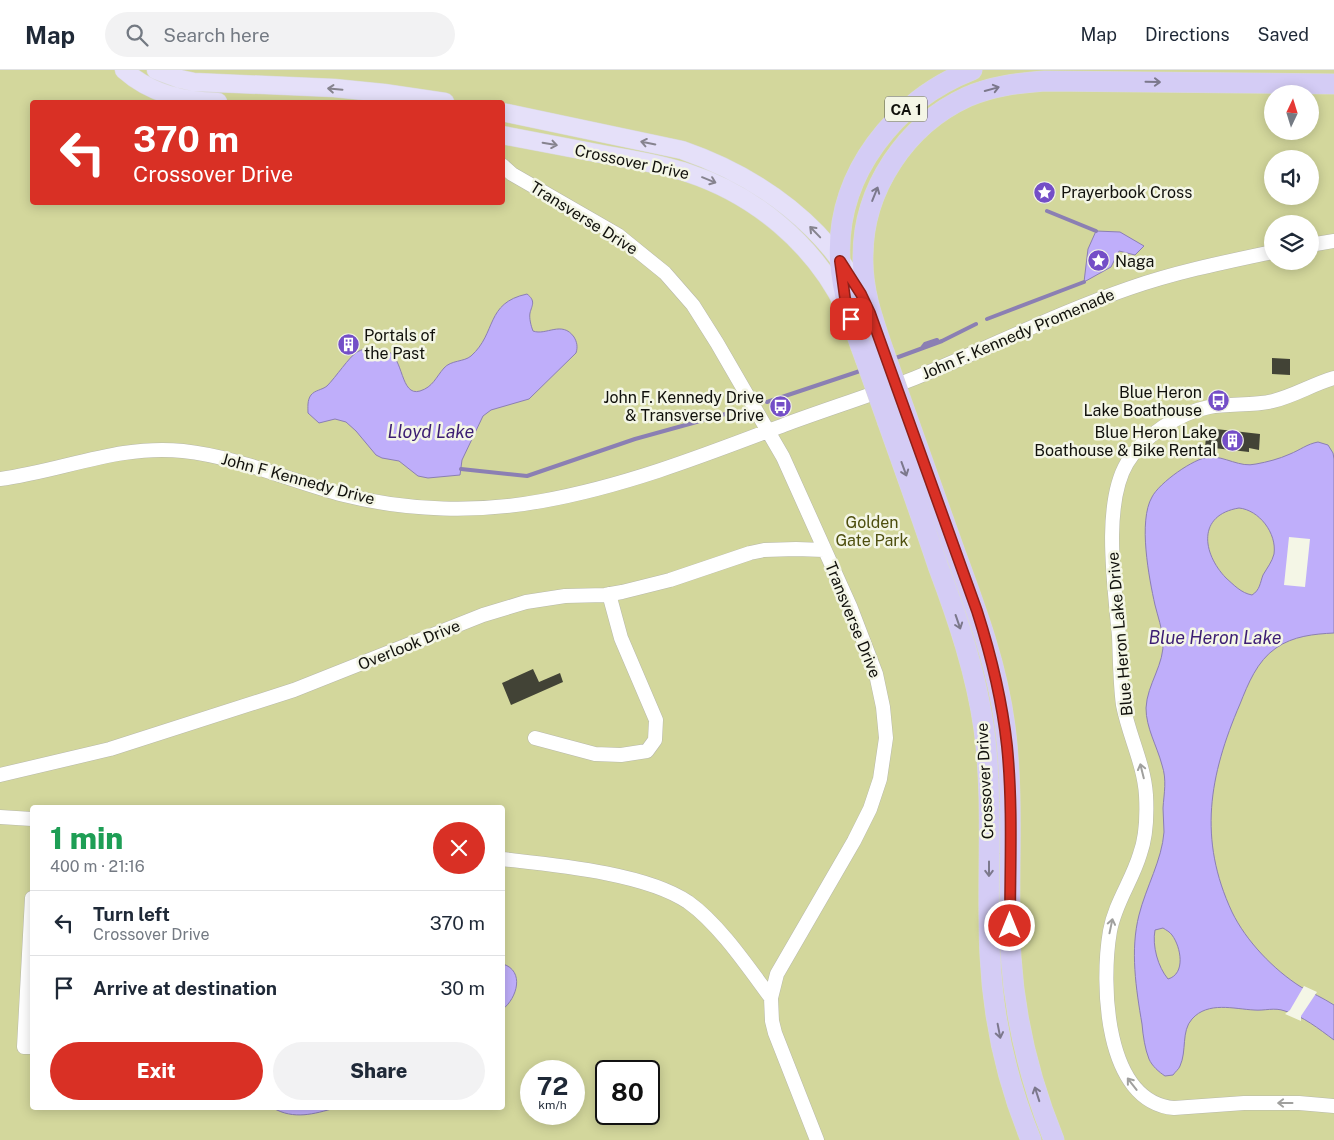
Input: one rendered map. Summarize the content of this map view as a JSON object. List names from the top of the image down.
{
  "streets": {
    "highway": ["CA 1", "Crossover Drive"],
    "street": [
      "Transverse Drive",
      "John F. Kennedy Promenade",
      "John F Kennedy Drive",
      "Blue Heron Lake Drive",
      "Overlook Drive"
    ]
  },
  "crossings": [
    ["CA 1", "Crossover Drive"],
    ["Transverse Drive", "John F. Kennedy Promenade"],
    ["Transverse Drive", "John F Kennedy Drive"],
    ["Transverse Drive", "Overlook Drive"],
    ["John F. Kennedy Promenade", "John F Kennedy Drive"]
  ],
  "water": ["Lloyd Lake", "Blue Heron Lake"],
  "parks": ["Golden Gate Park"],
  "places": {
    "place": ["Prayerbook Cross", "Naga"],
    "building": ["Portals of the Past", "Blue Heron Lake Boathouse & Bike Rental"],
    "bus stop": ["Blue Heron Lake Boathouse", "John F. Kennedy Drive & Transverse Drive"]
  },
  "north": "top",
  "page": {
    "header": "Map",
    "search": "Search here",
    "nav": ["Map", "Directions", "Saved"],
    "turn": ["370 m", "Crossover Drive"],
    "heading": ["1 min", "400 m · 21:16"],
    "list": [
      {
        "name": "Turn left",
        "note": "Crossover Drive",
        "value": "370 m"
      },
      {
        "name": "Arrive at destination",
        "value": "30 m"
      }
    ],
    "buttons": ["Exit", "Share"],
    "speed": "72 km/h",
    "limit": "80"
  }
}
